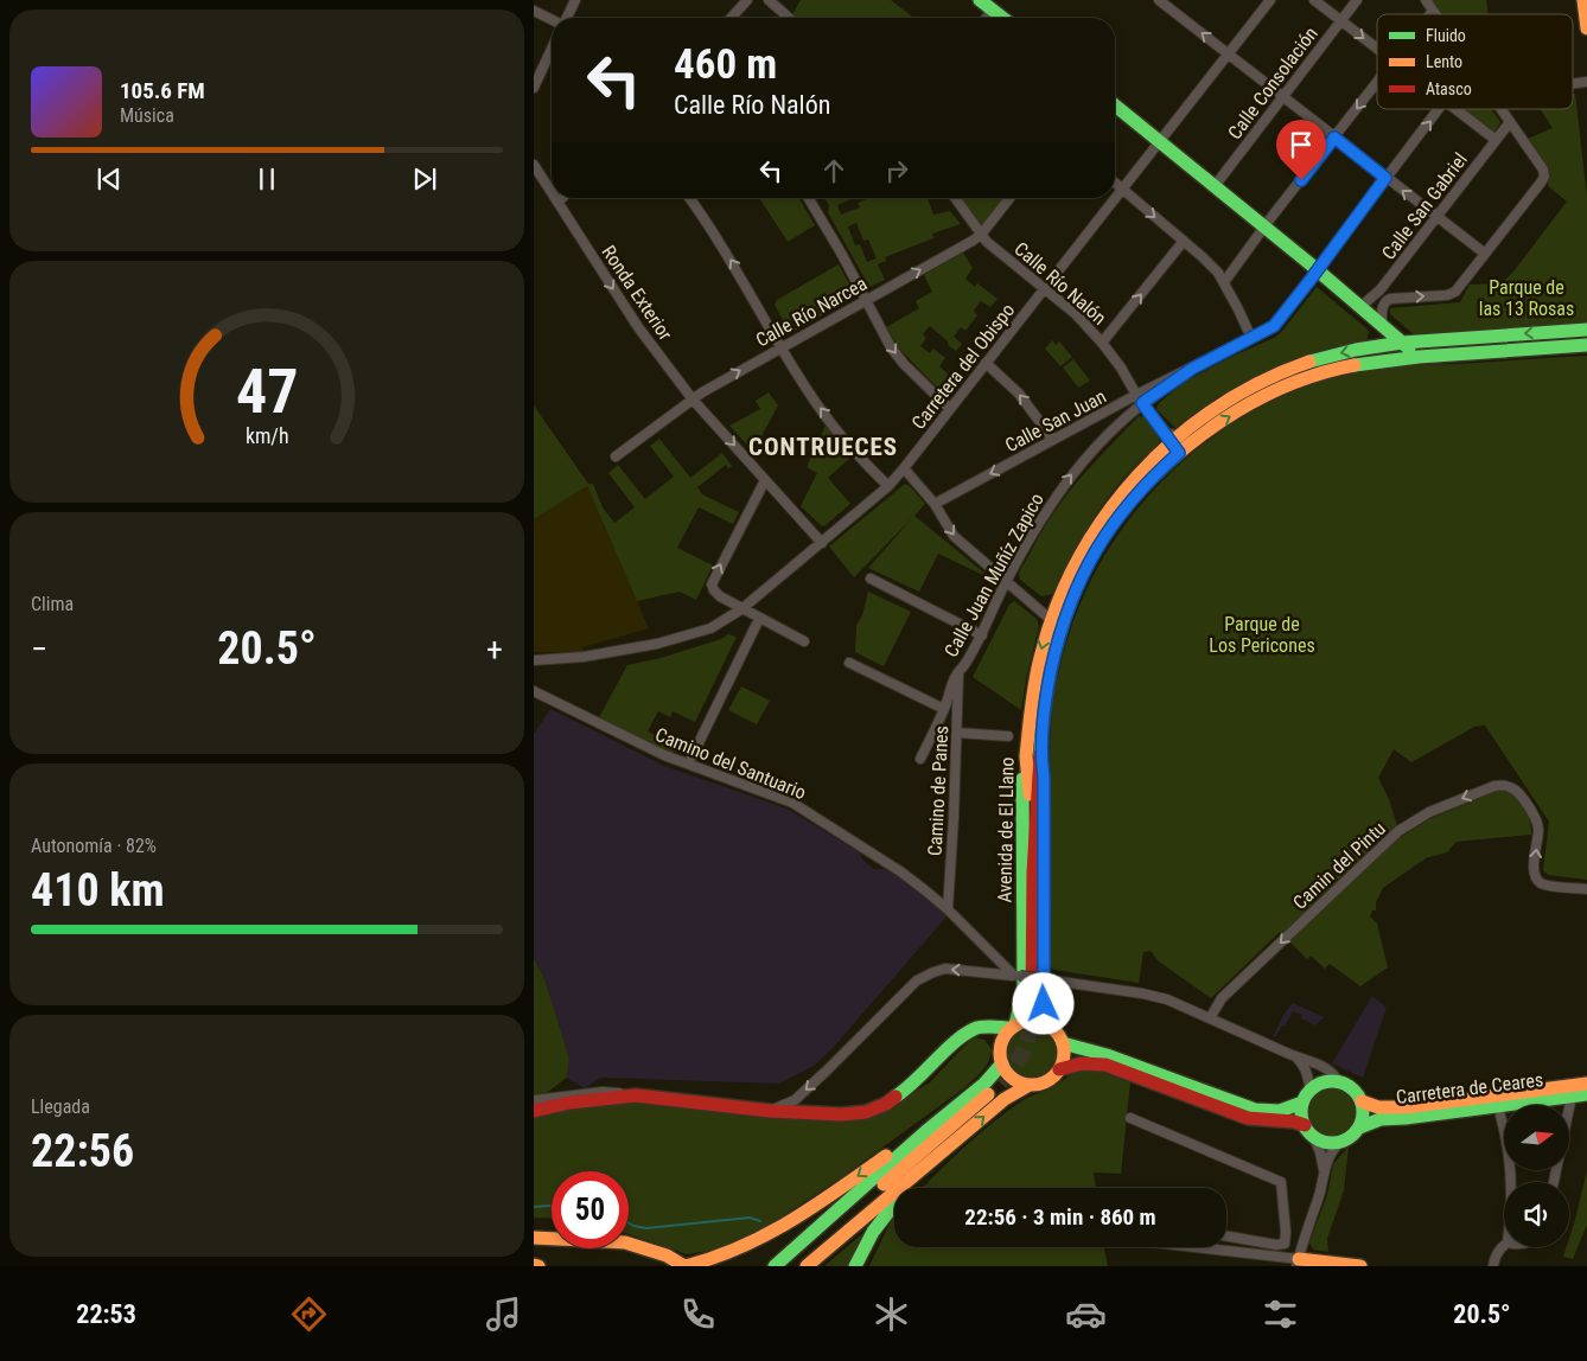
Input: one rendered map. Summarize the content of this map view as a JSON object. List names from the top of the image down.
{
  "streets": {
    "main road": ["Avenida de El Llano", "Carretera de Ceares"],
    "street": [
      "Calle Consolación",
      "Calle San Gabriel",
      "Calle Río Nalón",
      "Ronda Exterior",
      "Calle Río Narcea",
      "Carretera del Obispo",
      "Calle San Juan",
      "Calle Juan Muñíz Zapico",
      "Camino del Santuario",
      "Camino de Panes",
      "Camin del Pintu"
    ]
  },
  "crossings": [
    ["Calle Río Nalón", "Calle Río Narcea"],
    ["Calle Río Nalón", "Carretera del Obispo"],
    ["Calle Río Nalón", "Calle San Juan"],
    ["Calle Río Nalón", "Calle Juan Muñíz Zapico"],
    ["Calle Río Nalón", "Avenida de El Llano"],
    ["Ronda Exterior", "Calle Río Narcea"],
    ["Ronda Exterior", "Carretera del Obispo"],
    ["Calle San Juan", "Calle Juan Muñíz Zapico"],
    ["Calle Juan Muñíz Zapico", "Camino de Panes"],
    ["Camino del Santuario", "Camino de Panes"]
  ],
  "one_way": ["Ronda Exterior", "Calle Río Narcea", "Calle Juan Muñíz Zapico"],
  "districts": ["CONTRUECES"],
  "parks": ["Parque de las 13 Rosas", "Parque de Los Pericones"],
  "legend": ["Fluido", "Lento", "Atasco"],
  "north": "right",
  "page": {
    "turn": ["460 m", "Calle Río Nalón"],
    "song": ["105.6 FM", "Música"],
    "tile": [
      "Clima",
      ["Autonomía · 82%", "410 km"],
      ["Llegada", "22:56"]
    ],
    "heat": ["−", "20.5°", "+"],
    "limit": "50",
    "trip": "22:56 · 3 min · 860 m",
    "tabs": ["22:53", "20.5°"],
    "gauge": ["47", "km/h"]
  }
}
